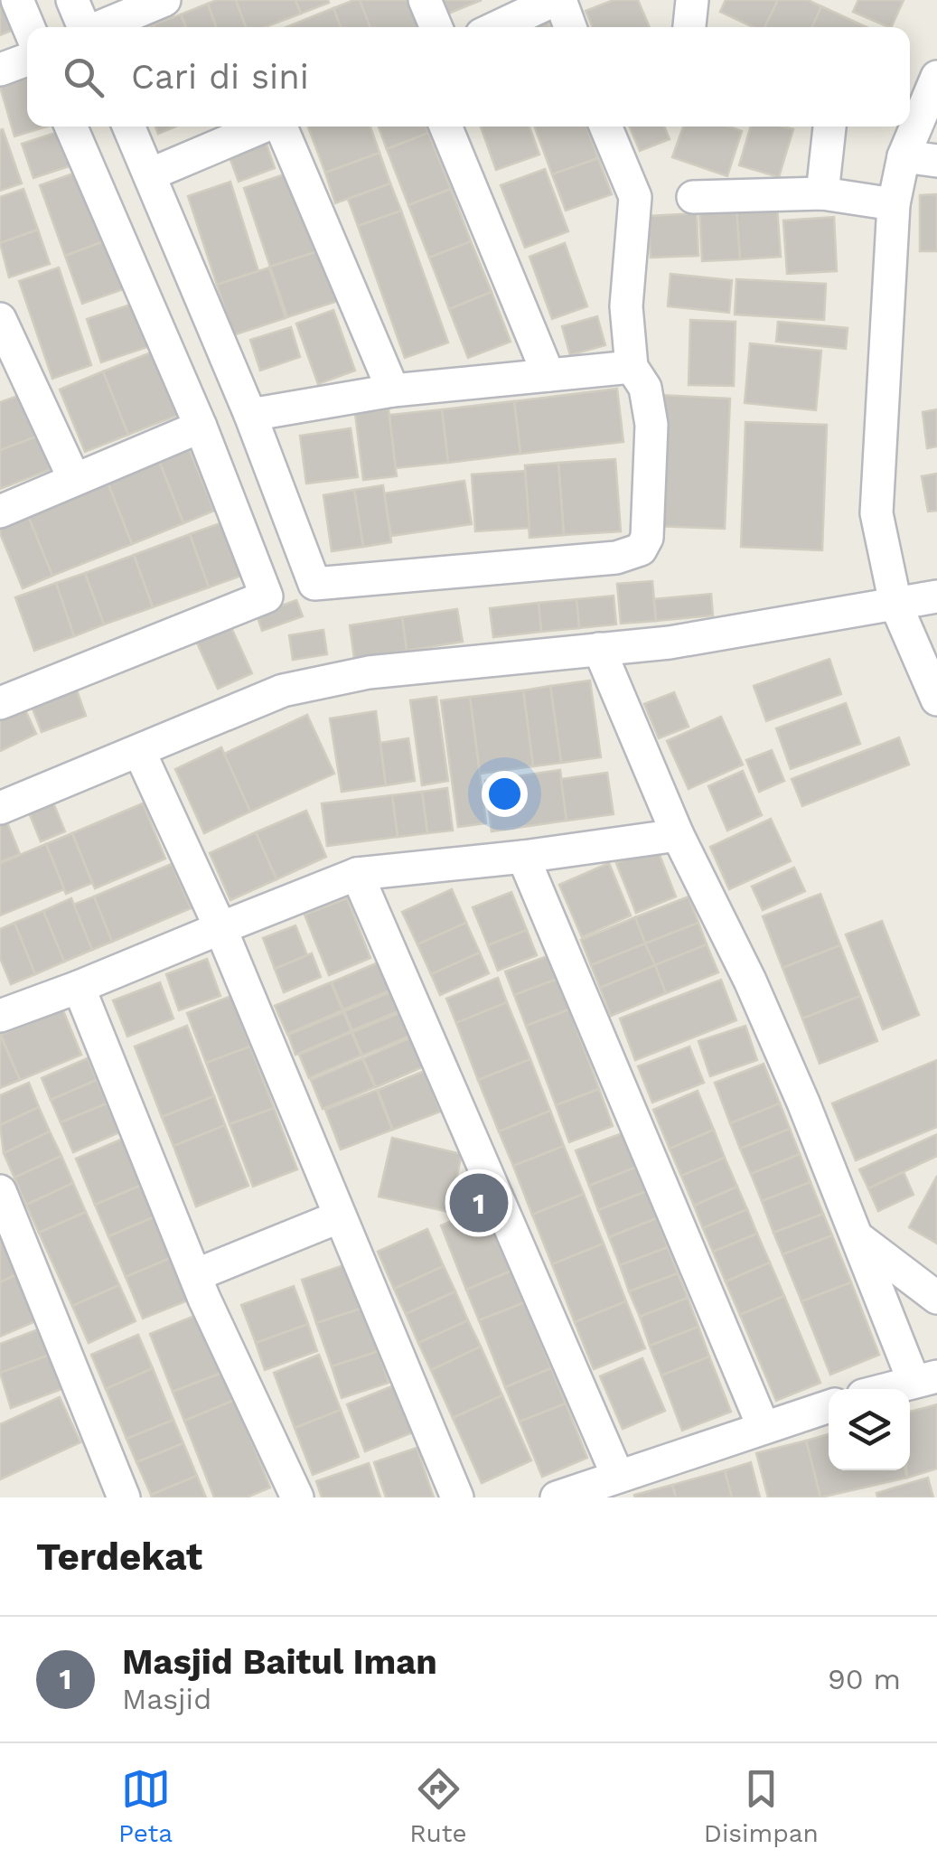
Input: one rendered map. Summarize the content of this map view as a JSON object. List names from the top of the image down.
{
  "page": {
    "search": "Cari di sini",
    "pins": "1",
    "heading": "Terdekat",
    "list": [
      {
        "mark": "1",
        "name": "Masjid Baitul Iman",
        "note": "Masjid",
        "value": "90 m"
      }
    ],
    "nav": ["Peta", "Rute", "Disimpan"]
  }
}
